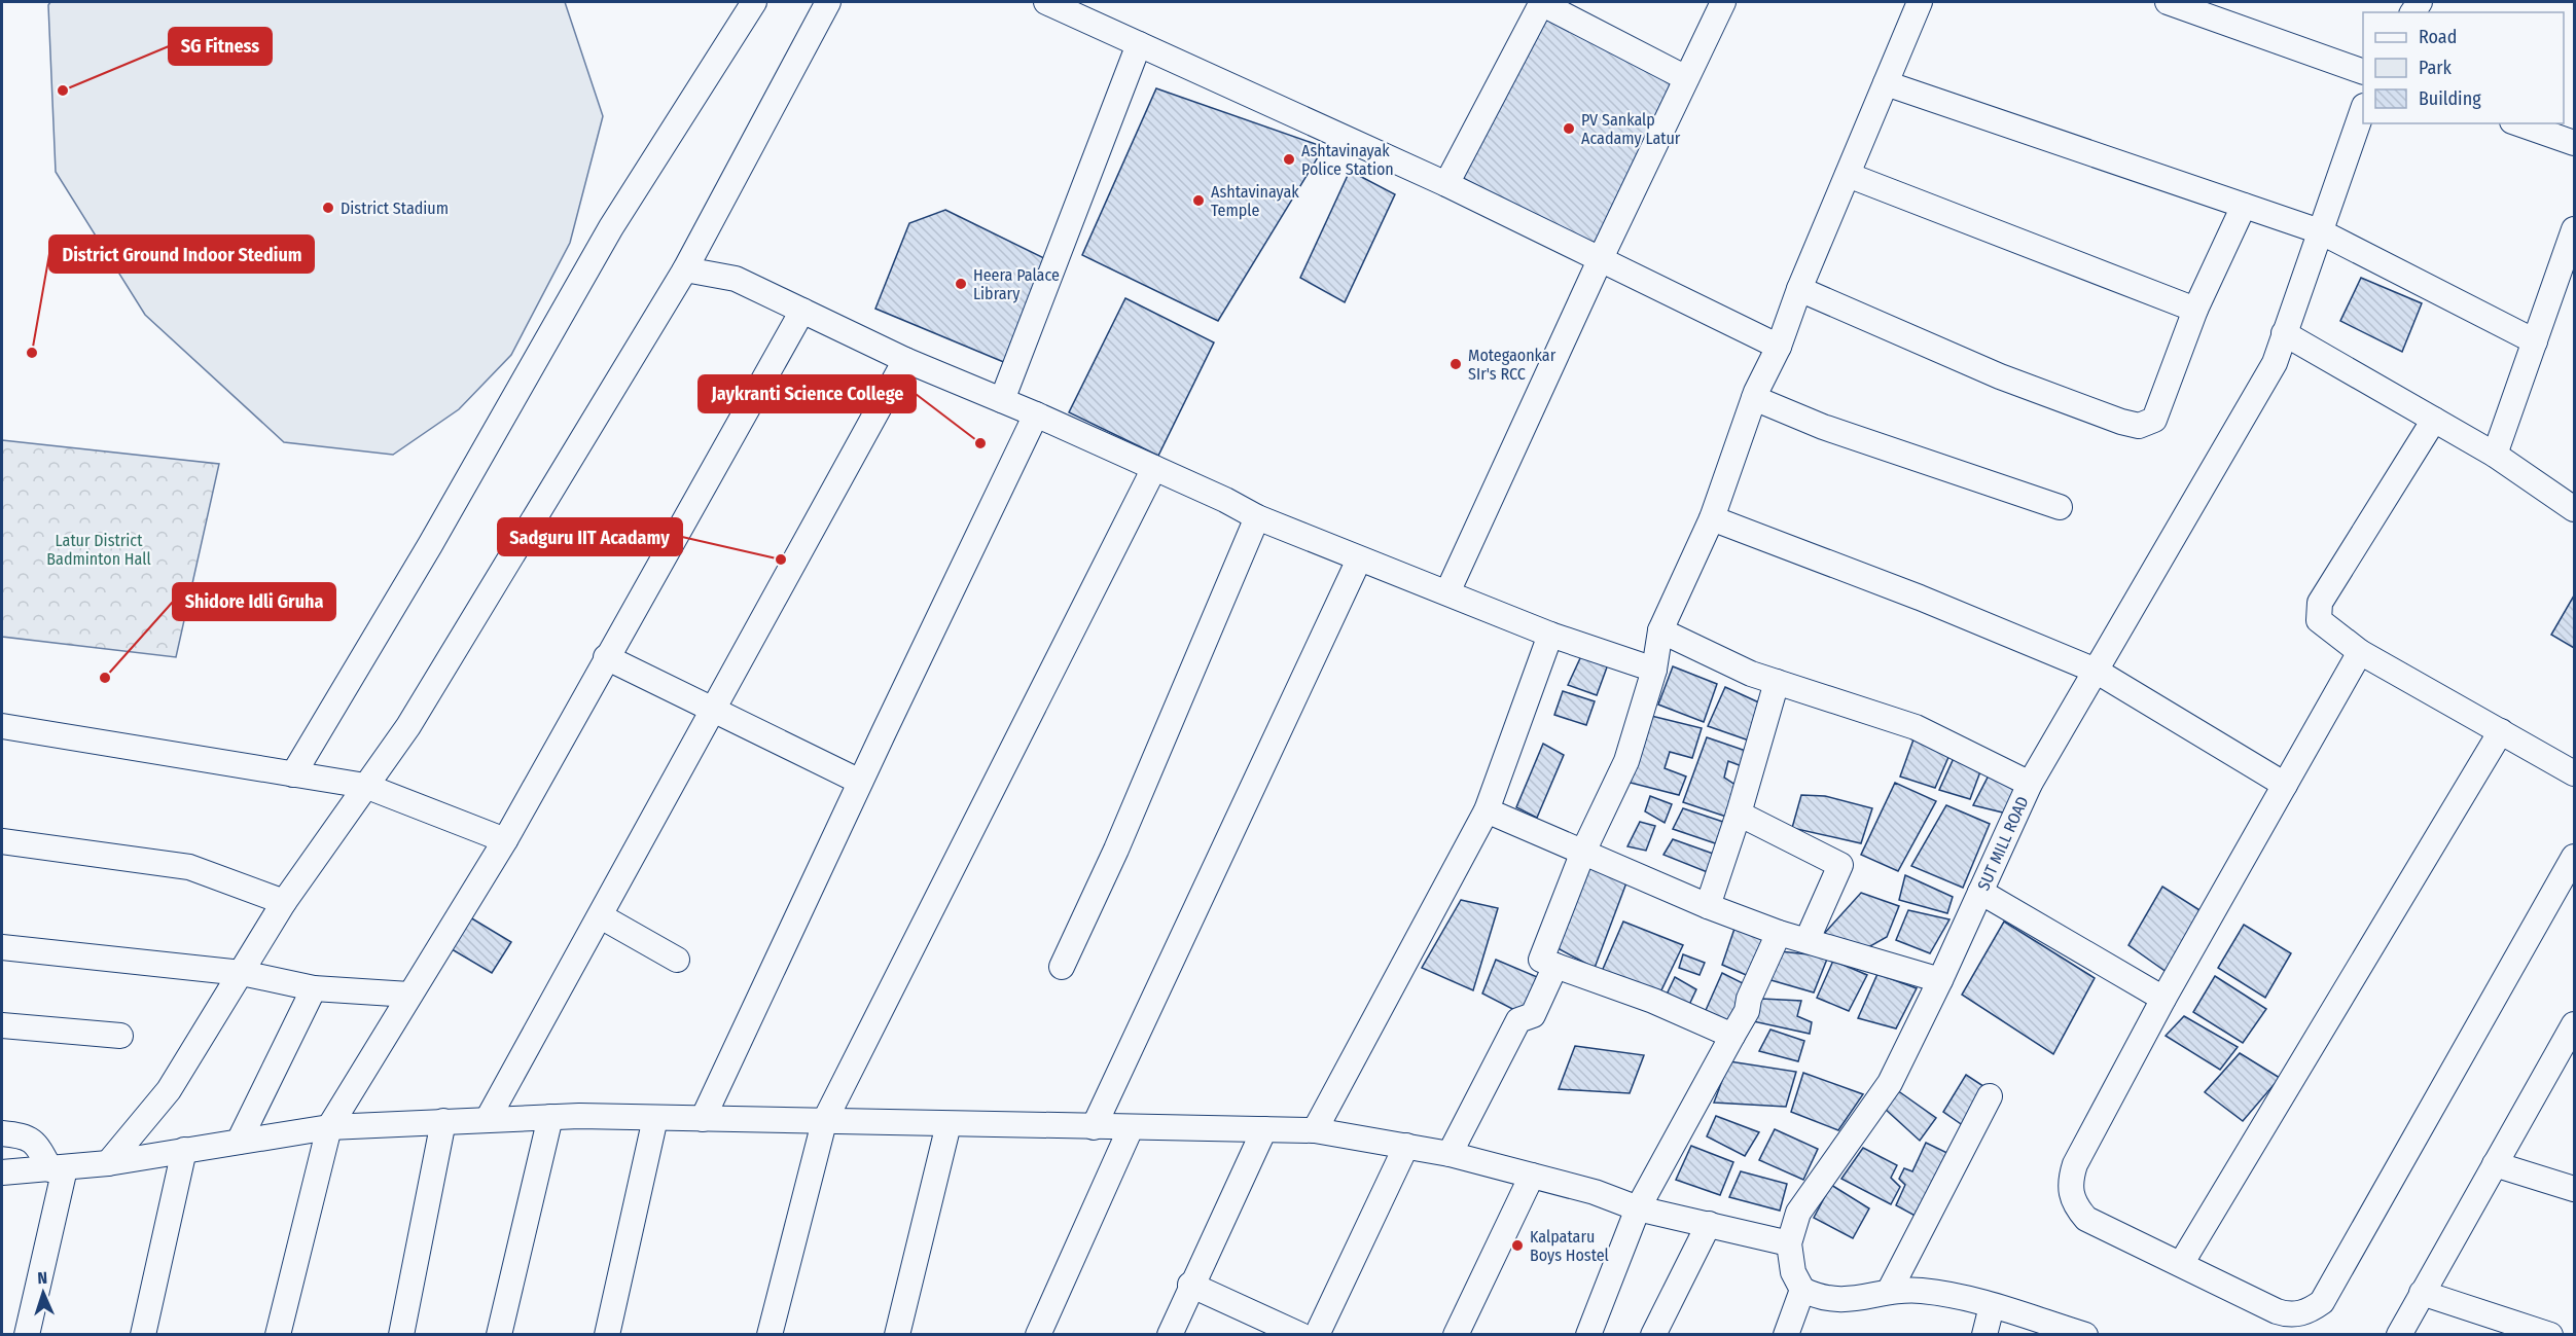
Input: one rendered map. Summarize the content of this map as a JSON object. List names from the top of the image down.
{
  "streets": {
    "street": ["SUT MILL ROAD"]
  },
  "parks": ["Latur District Badminton Hall"],
  "places": [
    "SG Fitness",
    "PV Sankalp Acadamy Latur",
    "Ashtavinayak Police Station",
    "Ashtavinayak Temple",
    "District Stadium",
    "Heera Palace Library",
    "District Ground Indoor Stedium",
    "Motegaonkar SIr's RCC",
    "Jaykranti Science College",
    "Sadguru IIT Acadamy",
    "Shidore Idli Gruha",
    "Kalpataru Boys Hostel"
  ],
  "legend": ["Road", "Park", "Building"],
  "north": "top"
}
